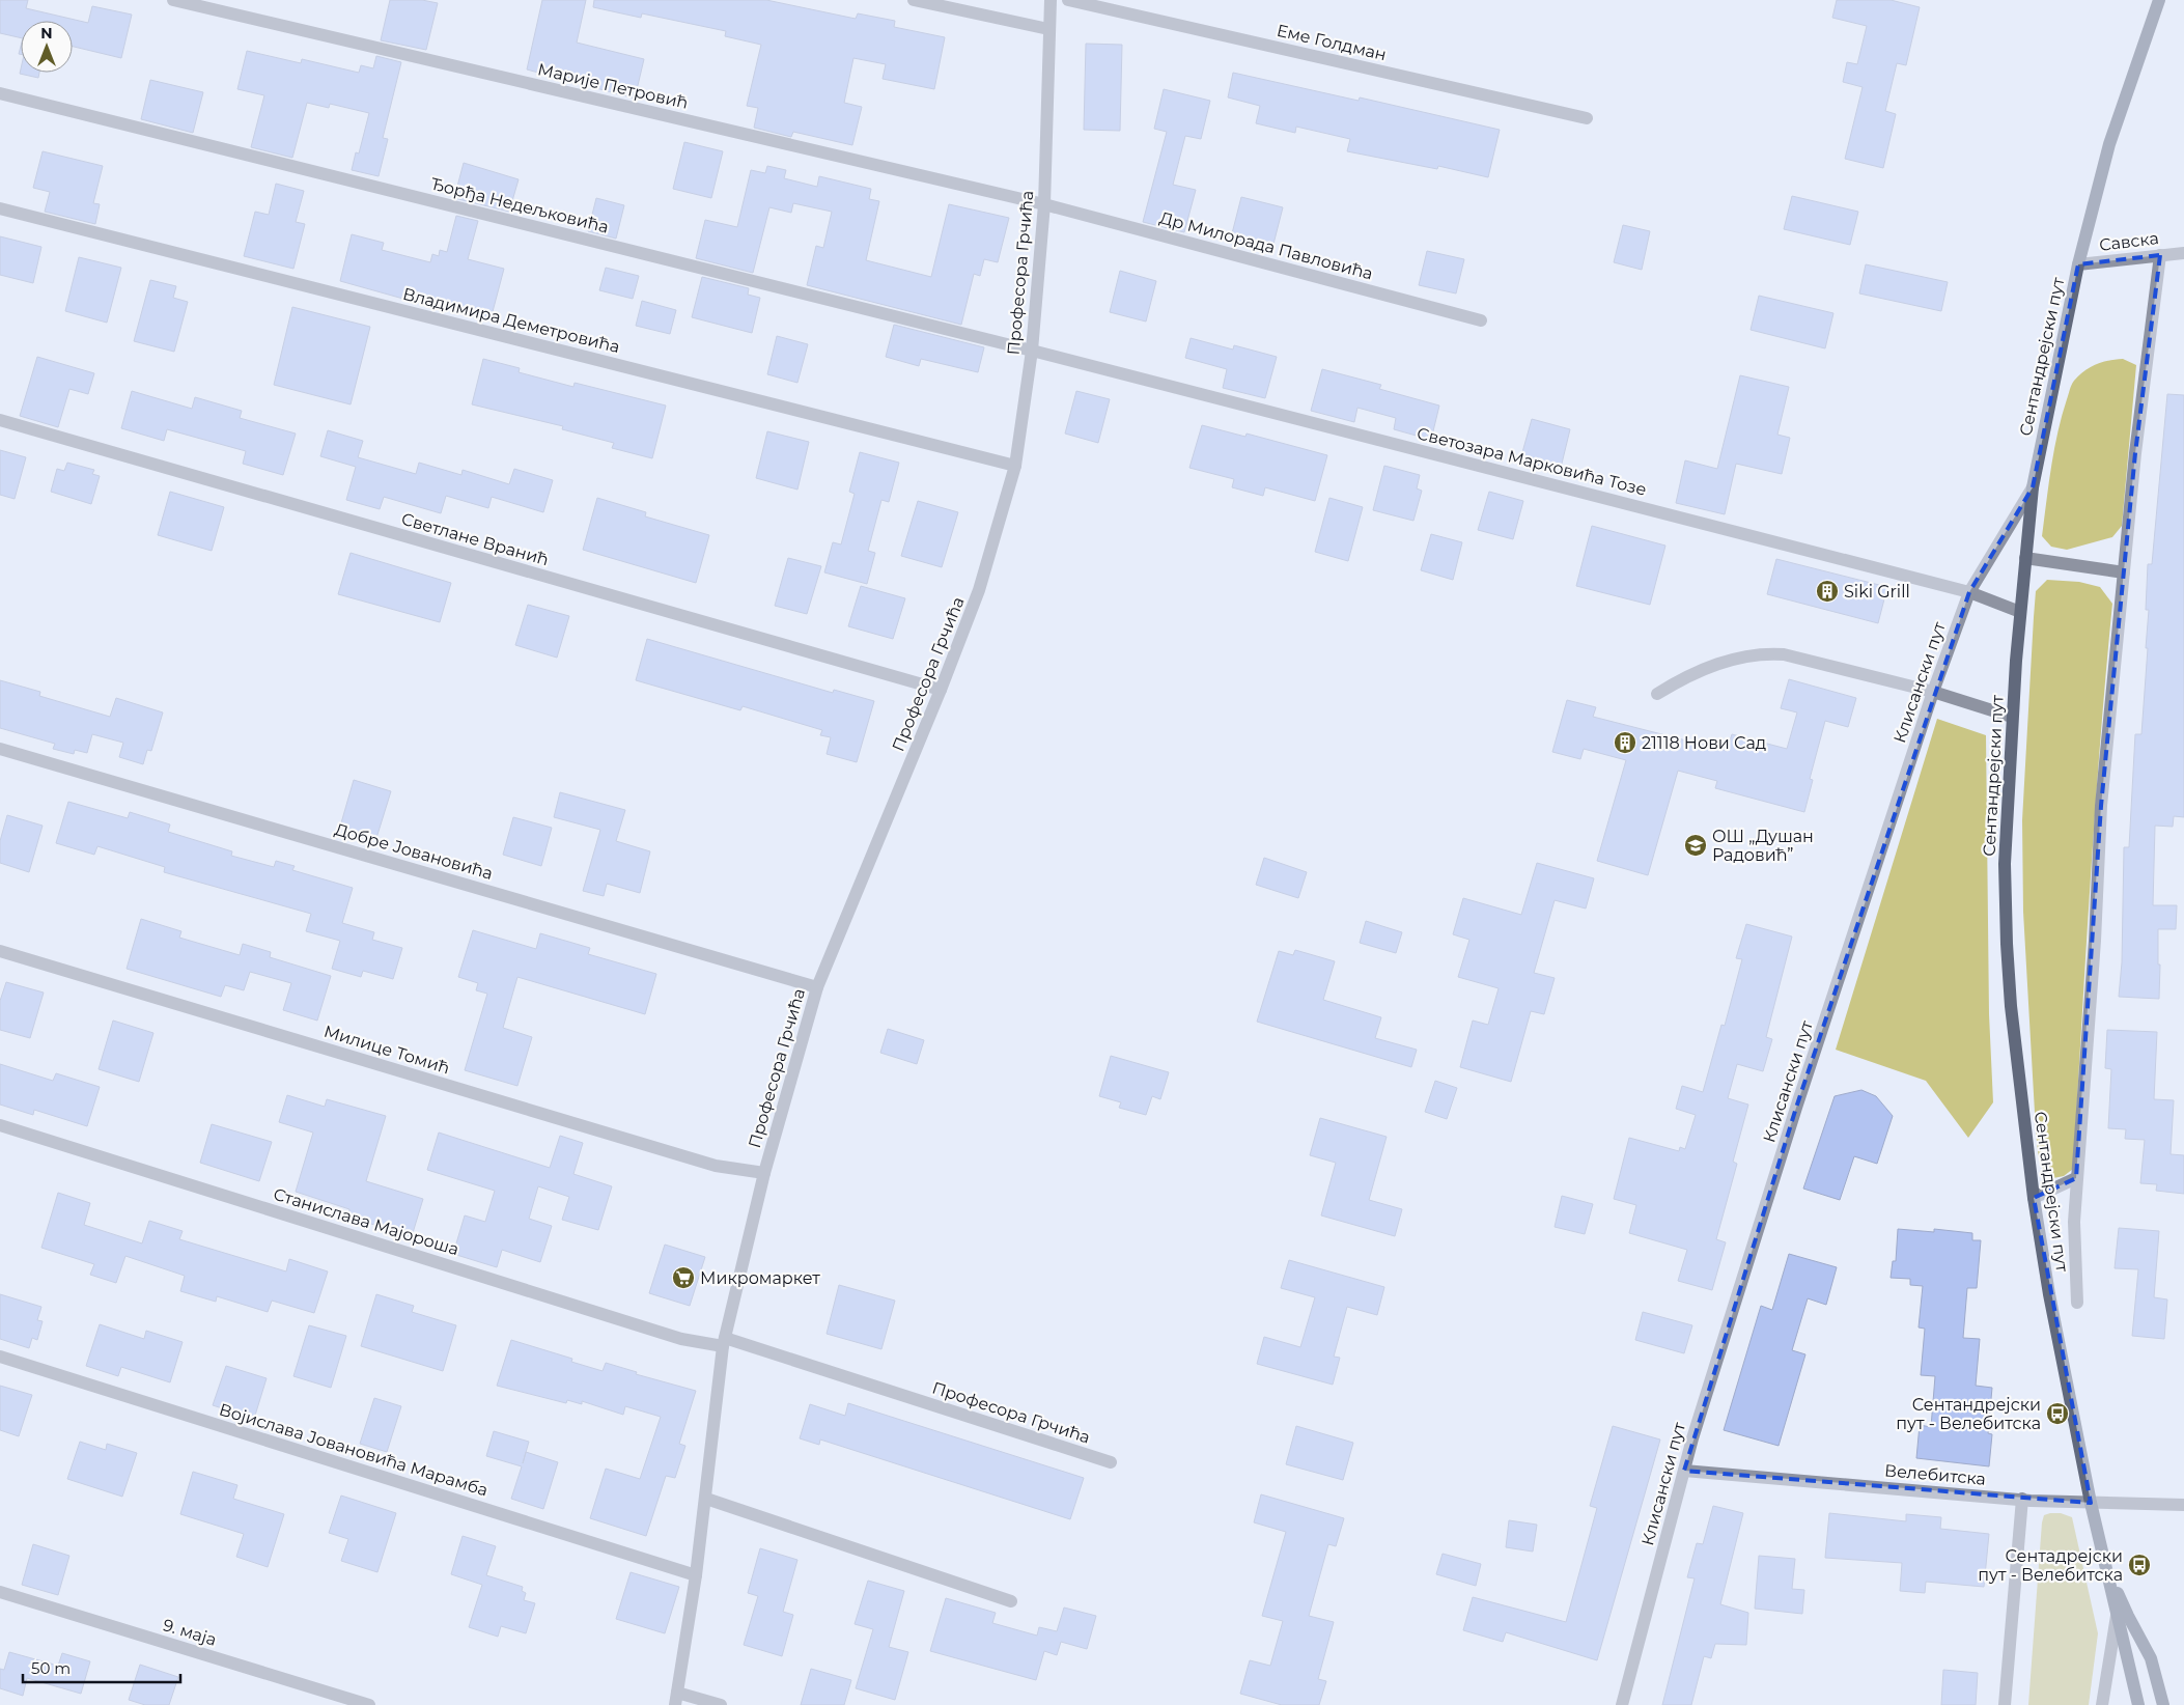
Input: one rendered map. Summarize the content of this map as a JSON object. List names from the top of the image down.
{
  "streets": {
    "main road": ["Сентандрејски пут"],
    "street": [
      "Еме Голдман",
      "Марије Петровић",
      "Ђорђа Недељковића",
      "Савска",
      "Др Милорада Павловића",
      "Професора Грчића",
      "Владимира Деметровића",
      "Светозара Марковића Тозе",
      "Светлане Вранић",
      "Клисански пут",
      "Добре Јовановића",
      "Милице Томић",
      "Станислава Мајороша",
      "Војислава Јовановића Марамба",
      "Велебитска",
      "9. маја"
    ]
  },
  "crossings": [
    ["Марије Петровић", "Др Милорада Павловића"],
    ["Марије Петровић", "Професора Грчића"],
    ["Ђорђа Недељковића", "Професора Грчића"],
    ["Ђорђа Недељковића", "Светозара Марковића Тозе"],
    ["Савска", "Сентандрејски пут"],
    ["Др Милорада Павловића", "Професора Грчића"],
    ["Професора Грчића", "Владимира Деметровића"],
    ["Професора Грчића", "Светозара Марковића Тозе"],
    ["Професора Грчића", "Светлане Вранић"],
    ["Професора Грчића", "Добре Јовановића"],
    ["Професора Грчића", "Милице Томић"],
    ["Професора Грчића", "Станислава Мајороша"],
    ["Професора Грчића", "Војислава Јовановића Марамба"],
    ["Сентандрејски пут", "Светозара Марковића Тозе"],
    ["Сентандрејски пут", "Клисански пут"],
    ["Сентандрејски пут", "Велебитска"],
    ["Светозара Марковића Тозе", "Клисански пут"],
    ["Клисански пут", "Велебитска"]
  ],
  "places": {
    "building": ["Siki Grill", "21118 Нови Сад"],
    "school or university": ["ОШ „Душан Радовић”"],
    "supermarket": ["Микромаркет"],
    "bus stop": ["Сентандрејски пут - Велебитска", "Сентадрејски пут - Велебитска"]
  },
  "scale_bar": "50 m",
  "north": "top"
}
